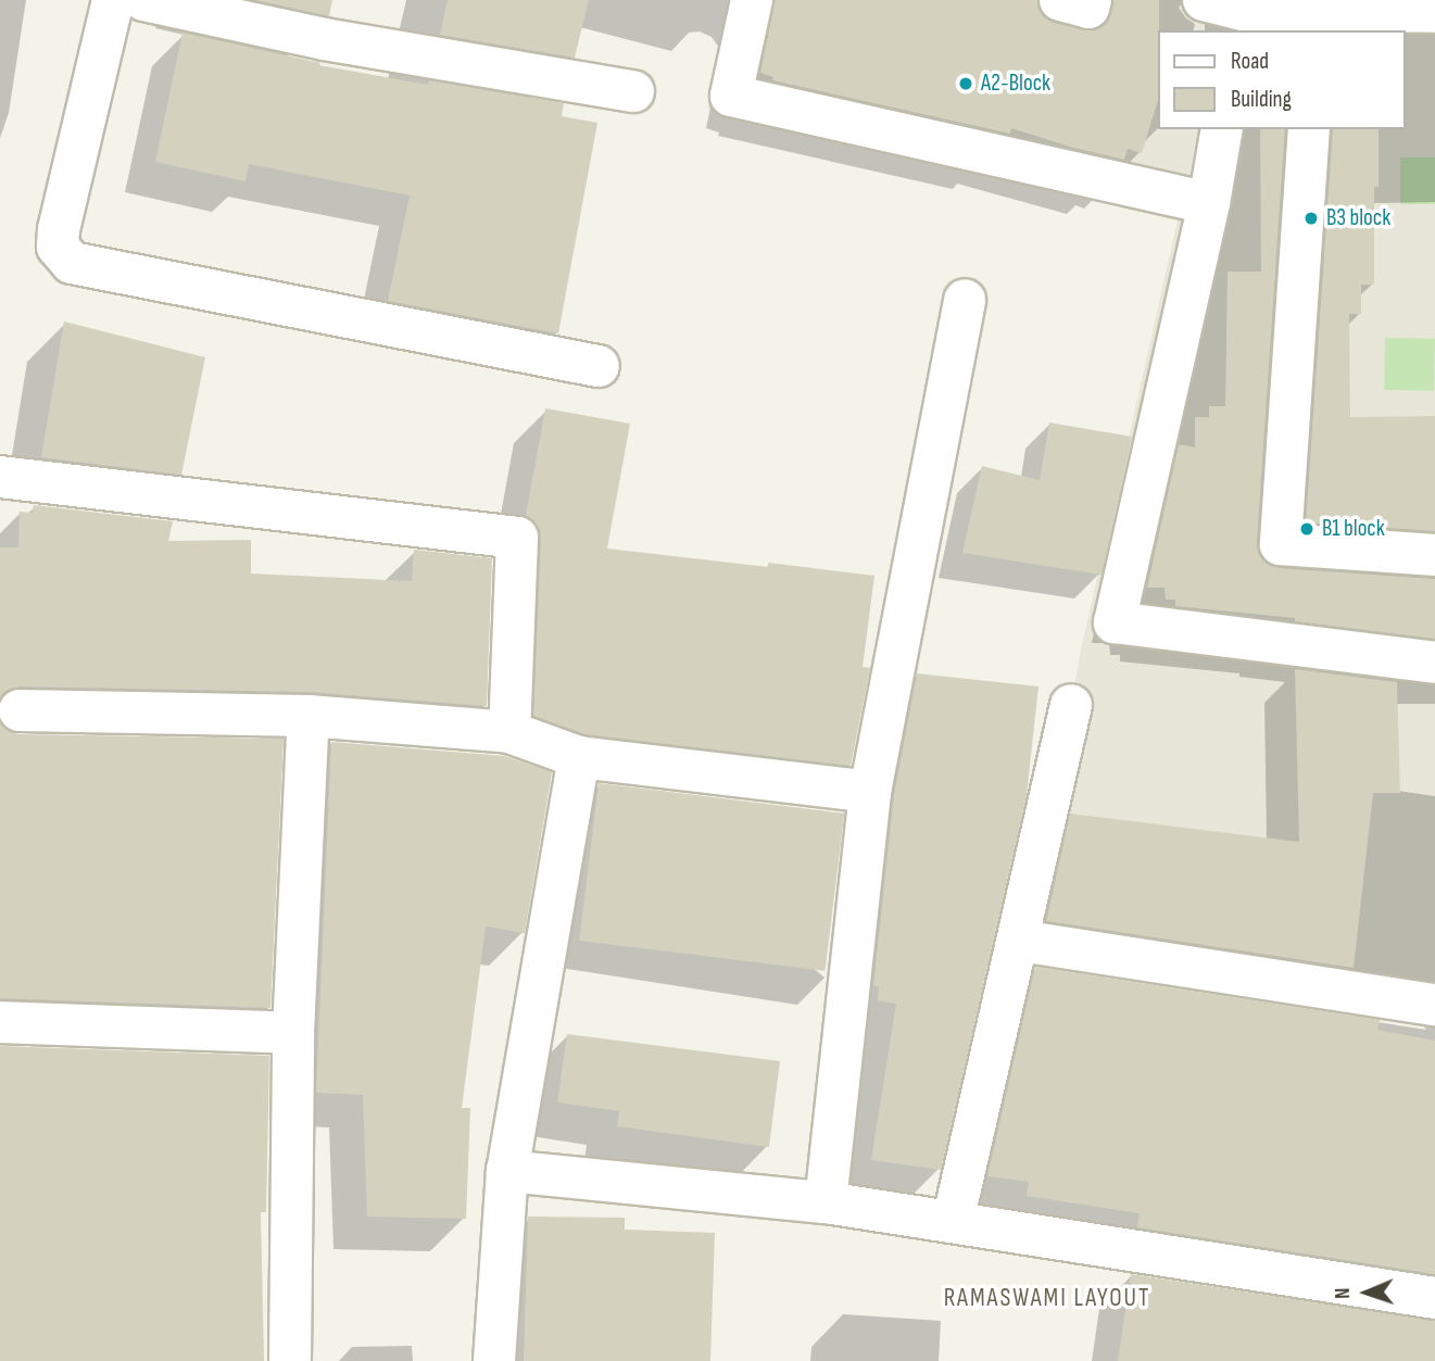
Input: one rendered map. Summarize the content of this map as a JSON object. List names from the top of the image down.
{
  "districts": ["RAMASWAMI LAYOUT"],
  "places": ["A2-Block", "B3 block", "B1 block"],
  "legend": ["Road", "Building"],
  "north": "left"
}
